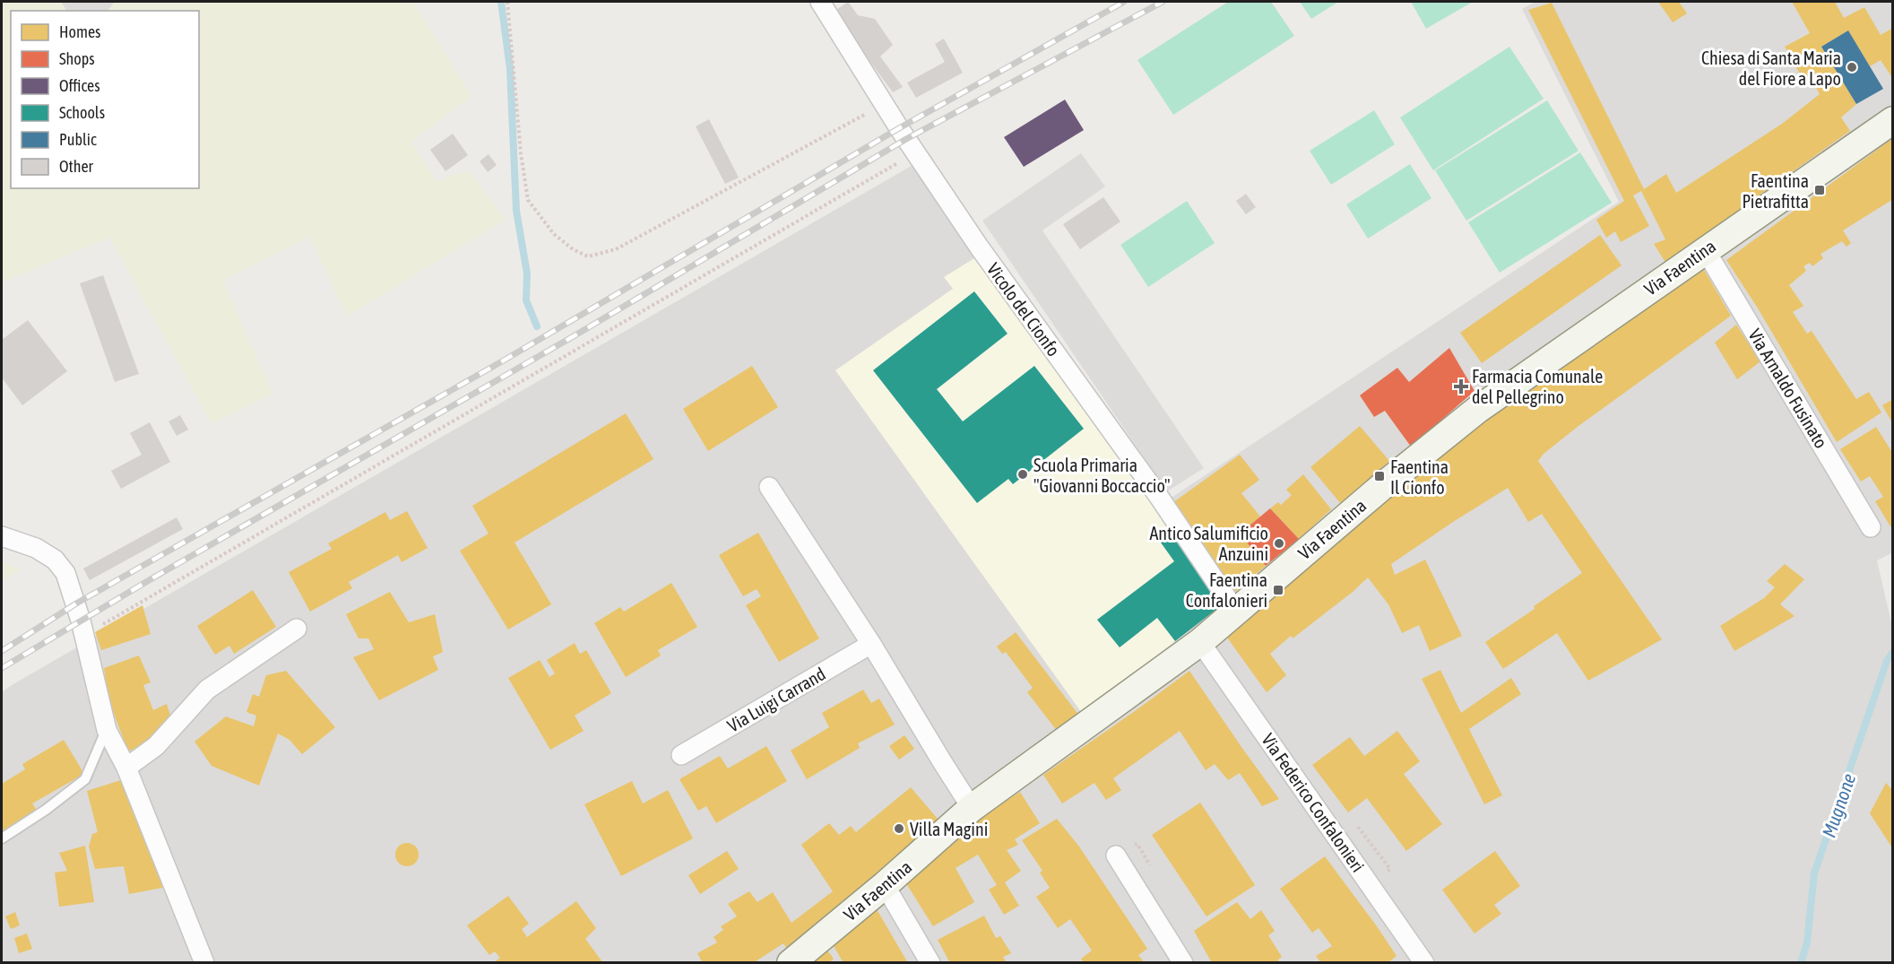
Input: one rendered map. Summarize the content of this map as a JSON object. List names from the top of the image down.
{
  "streets": {
    "street": [
      "Via Faentina",
      "Vicolo del Cionfo",
      "Via Arnaldo Fusinato",
      "Via Luigi Carrand",
      "Via Federico Confalonieri"
    ]
  },
  "crossings": [
    ["Via Faentina", "Vicolo del Cionfo"],
    ["Via Faentina", "Via Arnaldo Fusinato"],
    ["Via Faentina", "Via Federico Confalonieri"]
  ],
  "water": ["Mugnone"],
  "places": {
    "other": [
      "Chiesa di Santa Maria del Fiore a Lapo",
      "Scuola Primaria \"Giovanni Boccaccio\"",
      "Antico Salumificio Anzuini",
      "Villa Magini"
    ],
    "transit": ["Faentina Pietrafitta", "Faentina Il Cionfo", "Faentina Confalonieri"],
    "health": ["Farmacia Comunale del Pellegrino"]
  },
  "legend": [
    "Homes",
    "Shops",
    "Offices",
    "Schools",
    "Public",
    "Other"
  ]
}
